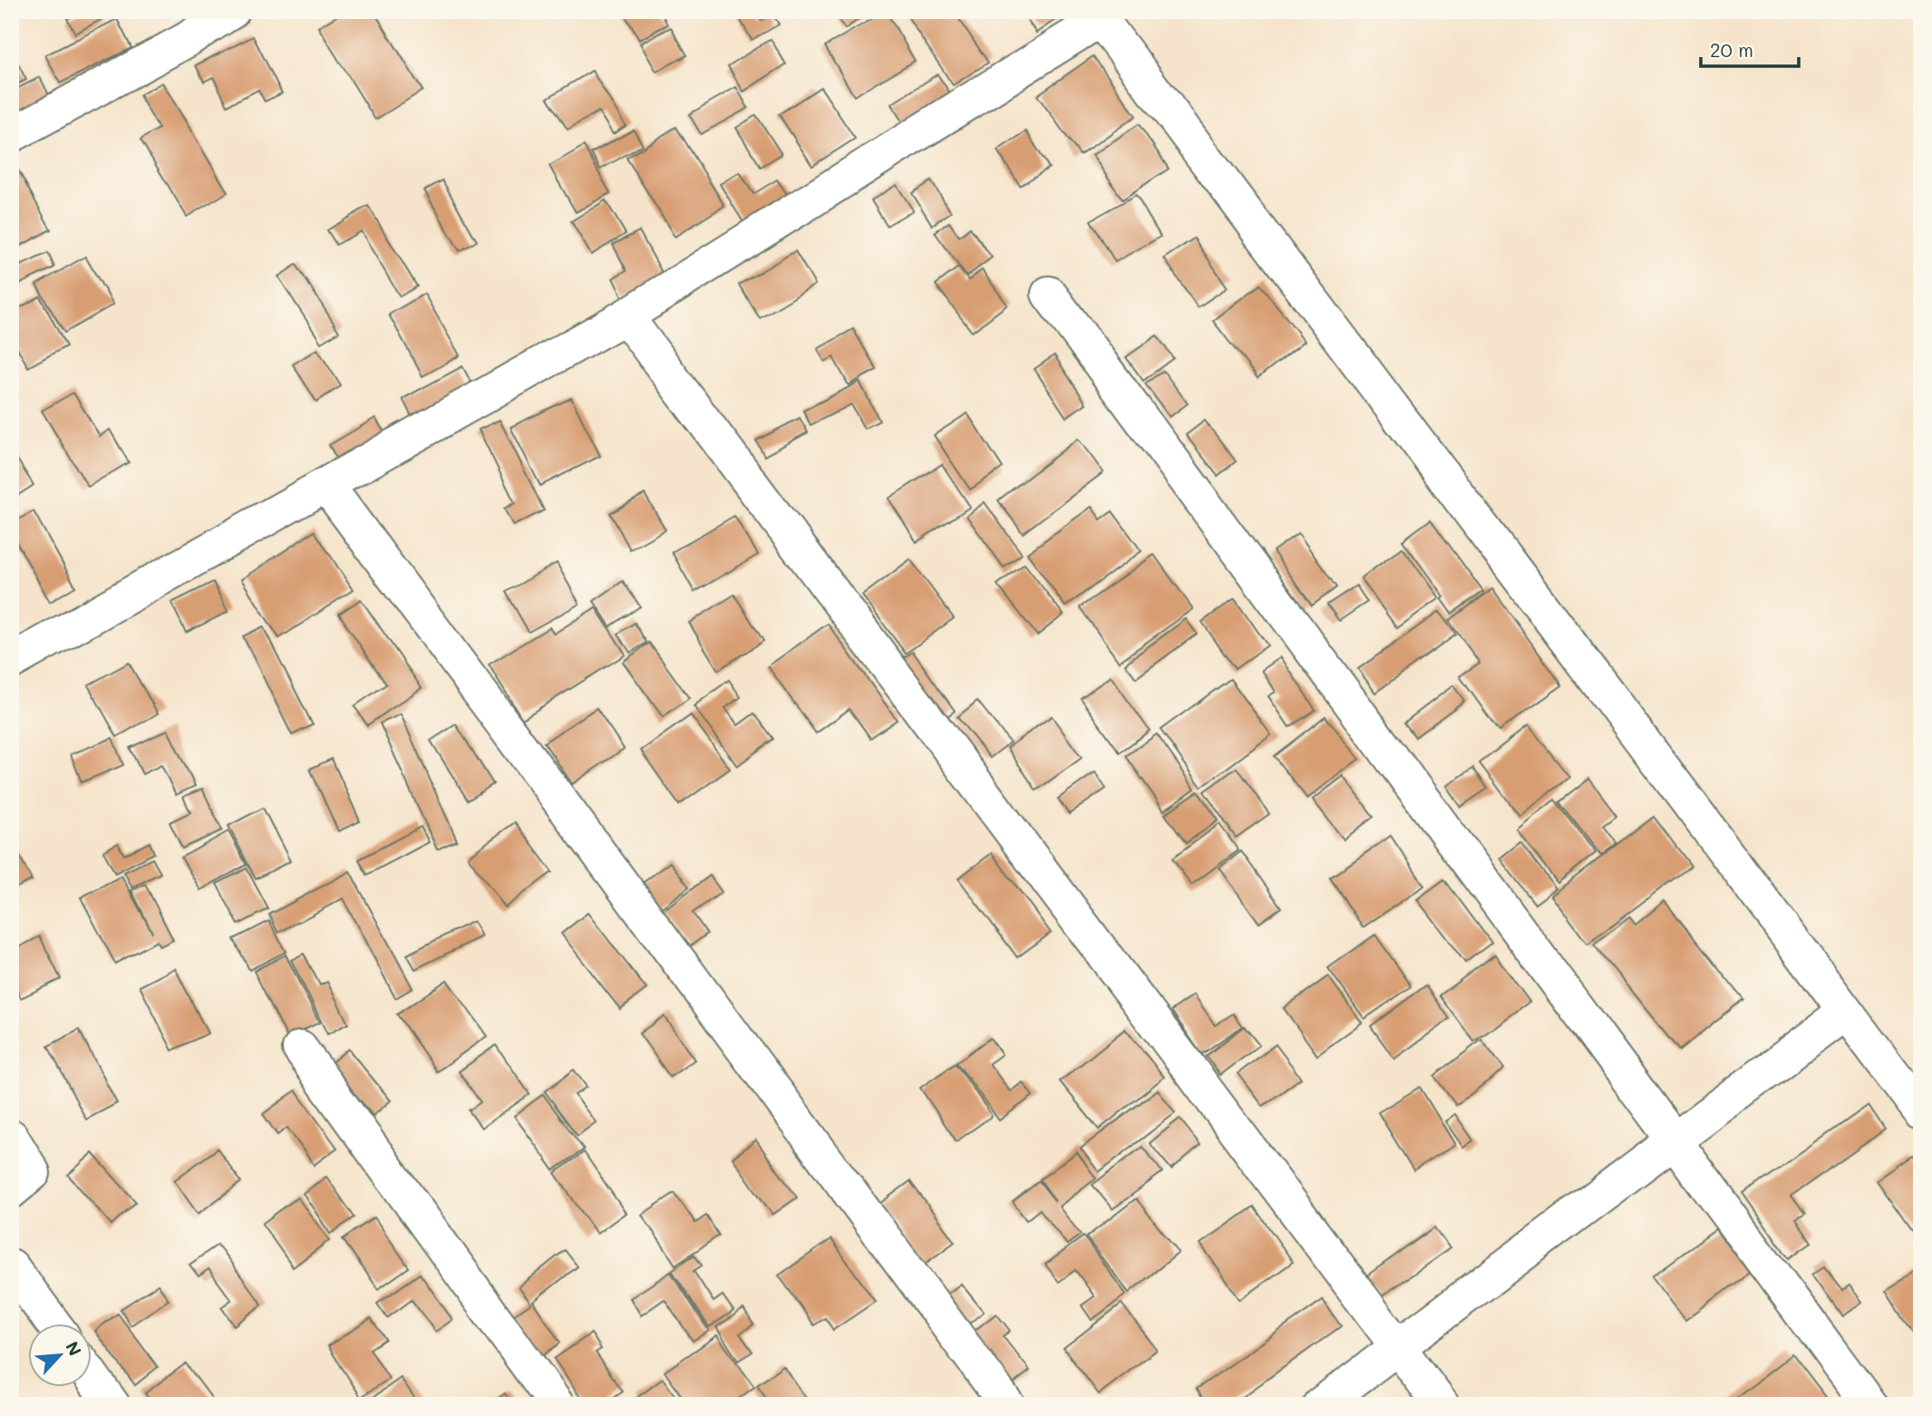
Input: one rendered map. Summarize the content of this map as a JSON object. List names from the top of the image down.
{
  "scale_bar": "20 m",
  "north": "top right"
}
